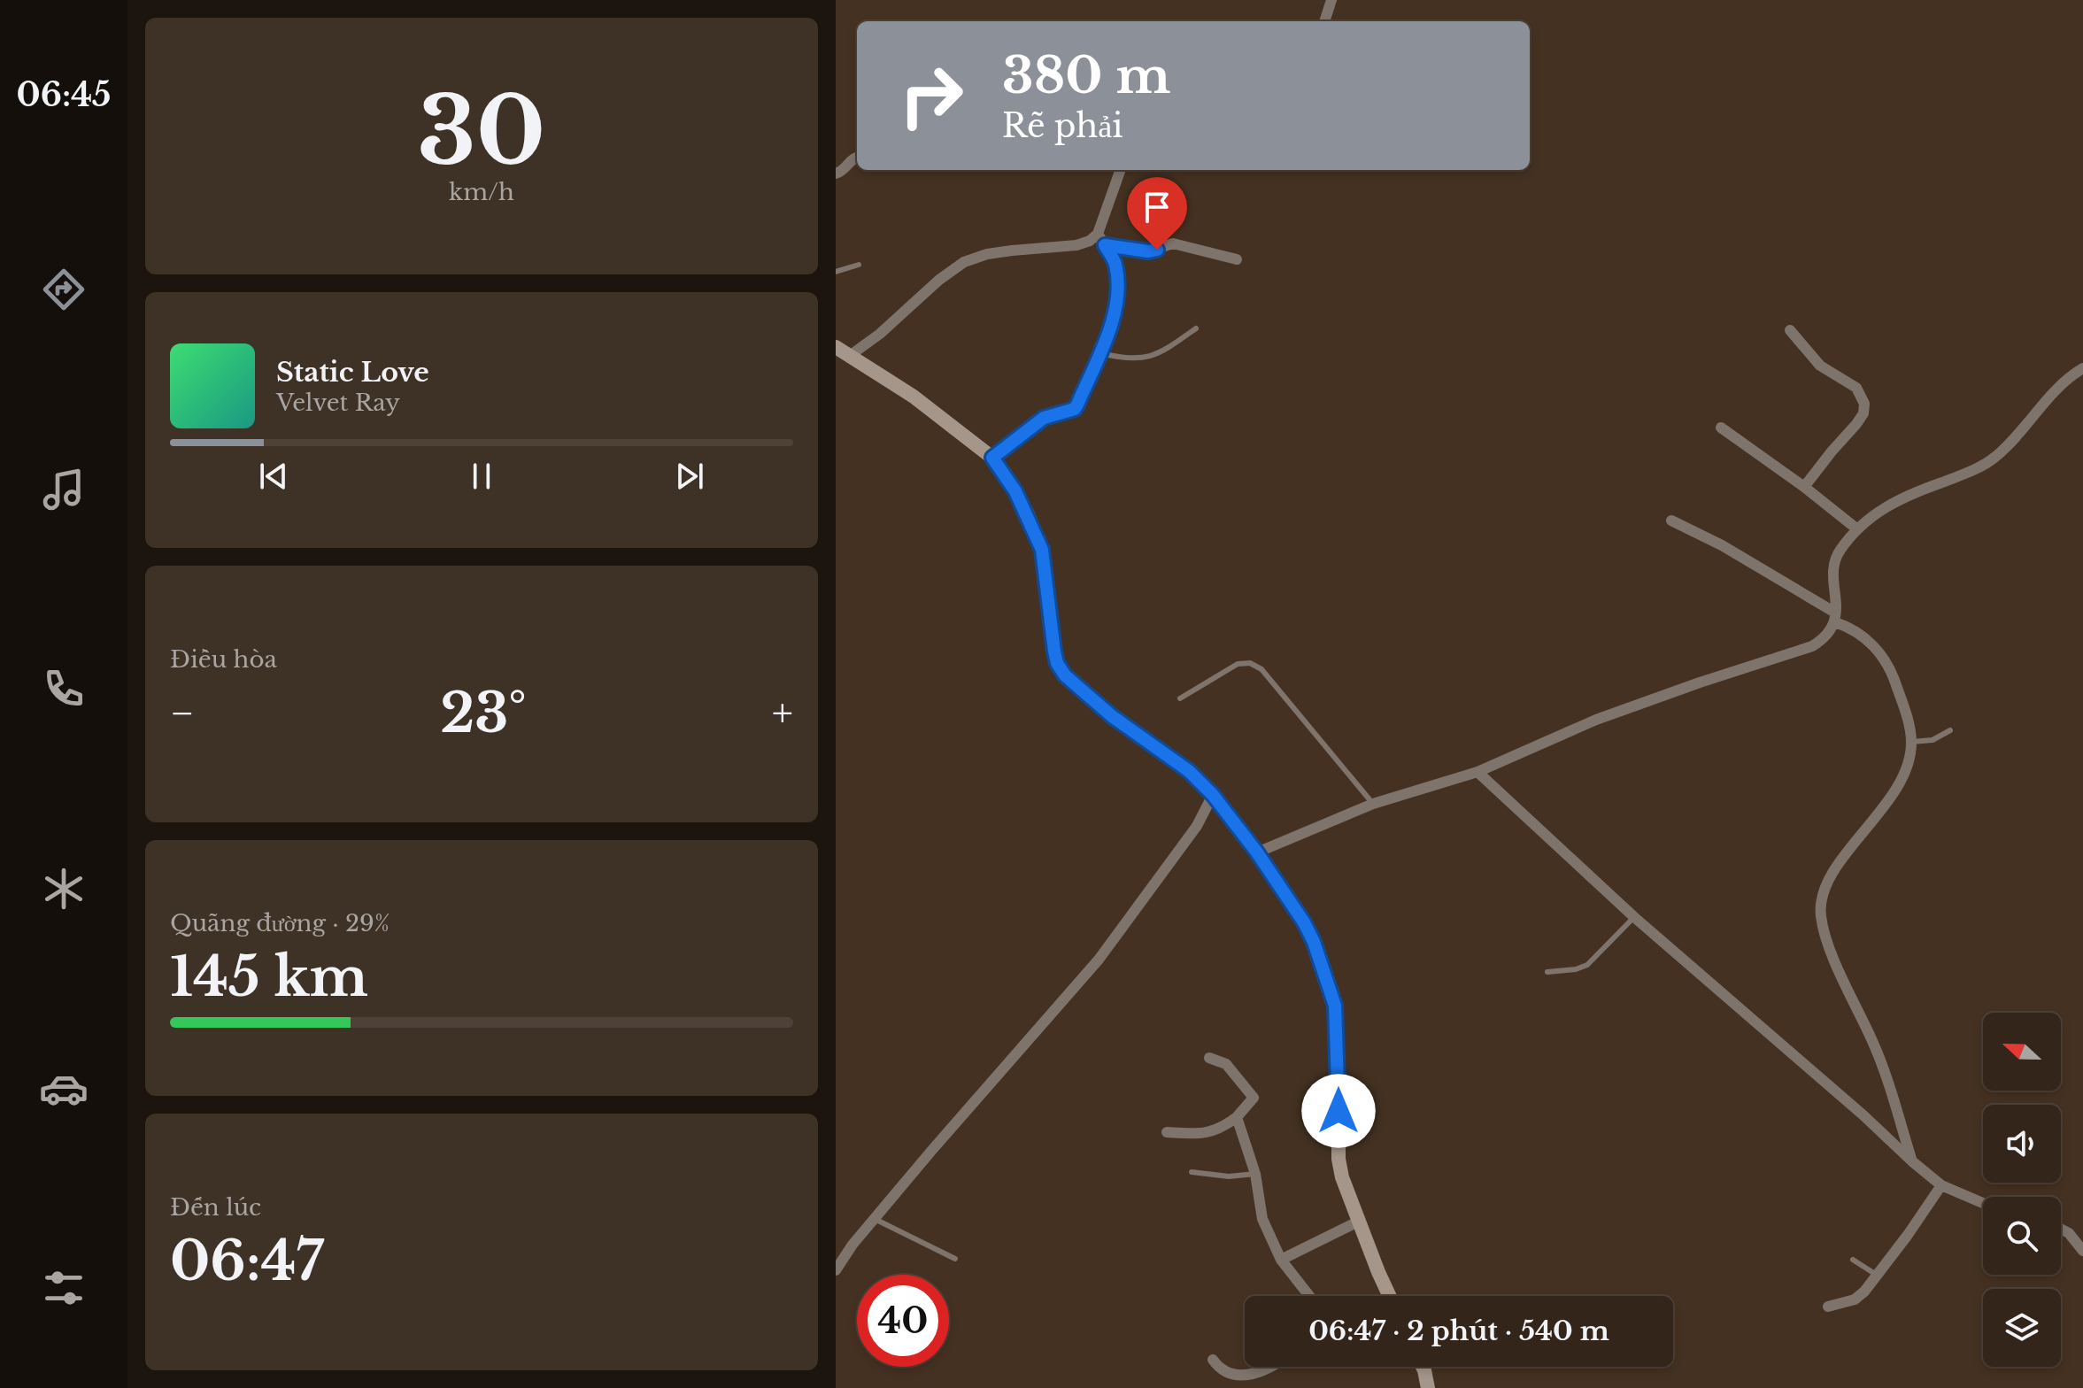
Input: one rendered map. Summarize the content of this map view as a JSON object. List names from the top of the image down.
{
  "north": "left",
  "page": {
    "tabs": "06:45",
    "tile": [
      ["30", "km/h"],
      "Điều hòa",
      ["Quãng đường · 29%", "145 km"],
      ["Đến lúc", "06:47"]
    ],
    "turn": ["380 m", "Rẽ phải"],
    "song": ["Static Love", "Velvet Ray"],
    "heat": ["−", "23°", "+"],
    "limit": "40",
    "trip": "06:47 · 2 phút · 540 m"
  }
}
